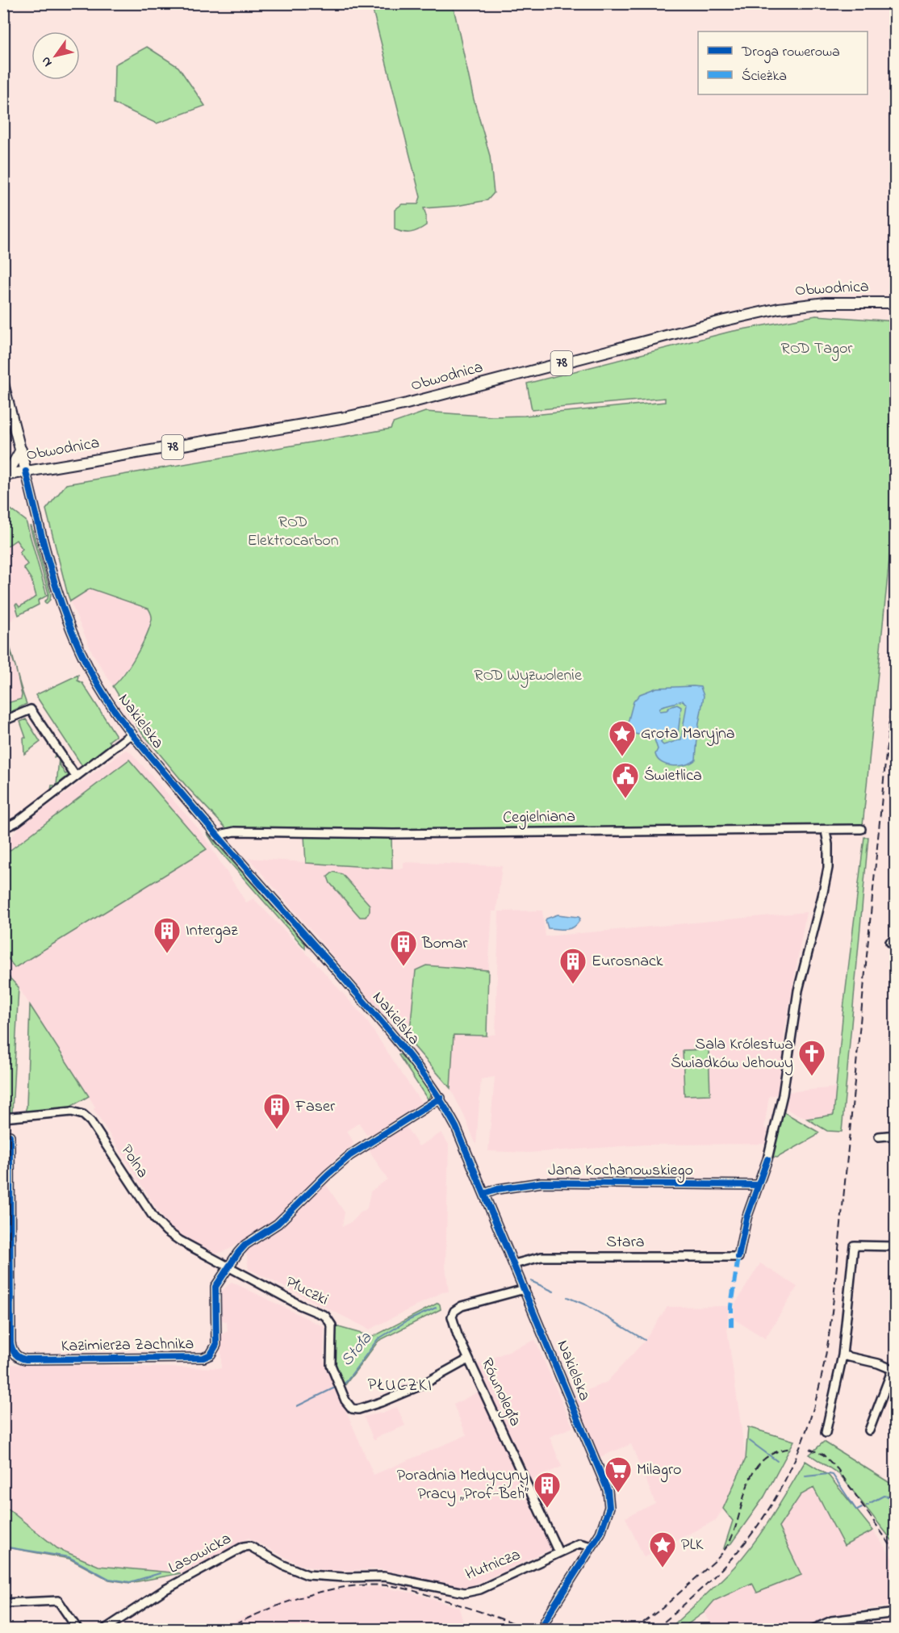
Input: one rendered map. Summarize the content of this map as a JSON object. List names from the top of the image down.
{
  "streets": {
    "main road": ["Obwodnica", "78"],
    "street": [
      "Nakielska",
      "Cegielniana",
      "Polna",
      "Jana Kochanowskiego",
      "Stara",
      "Płuczki",
      "Kazimierza Zachnika",
      "Równoległa",
      "Lasowicka",
      "Hutnicza"
    ]
  },
  "crossings": [
    ["Obwodnica", "Nakielska"],
    ["Nakielska", "Cegielniana"],
    ["Nakielska", "Jana Kochanowskiego"],
    ["Nakielska", "Stara"],
    ["Nakielska", "Kazimierza Zachnika"],
    ["Nakielska", "Równoległa"],
    ["Nakielska", "Hutnicza"],
    ["Polna", "Płuczki"],
    ["Polna", "Kazimierza Zachnika"],
    ["Jana Kochanowskiego", "Stara"],
    ["Płuczki", "Kazimierza Zachnika"],
    ["Płuczki", "Równoległa"],
    ["Równoległa", "Hutnicza"],
    ["Lasowicka", "Hutnicza"]
  ],
  "districts": ["PŁUCZKI"],
  "water": ["Stoła"],
  "parks": ["ROD Tagor", "ROD Elektrocarbon", "ROD Wyzwolenie"],
  "places": {
    "place": ["Grota Maryjna", "PLK"],
    "public building": ["Świetlica"],
    "building": [
      "Intergaz",
      "Bomar",
      "Eurosnack",
      "Faser",
      "Poradnia Medycyny Pracy „Prof-Beh”"
    ],
    "church": ["Sala Królestwa Świadków Jehowy"],
    "supermarket": ["Milagro"]
  },
  "legend": ["Droga rowerowa", "Ścieżka"],
  "north": "bottom left"
}
